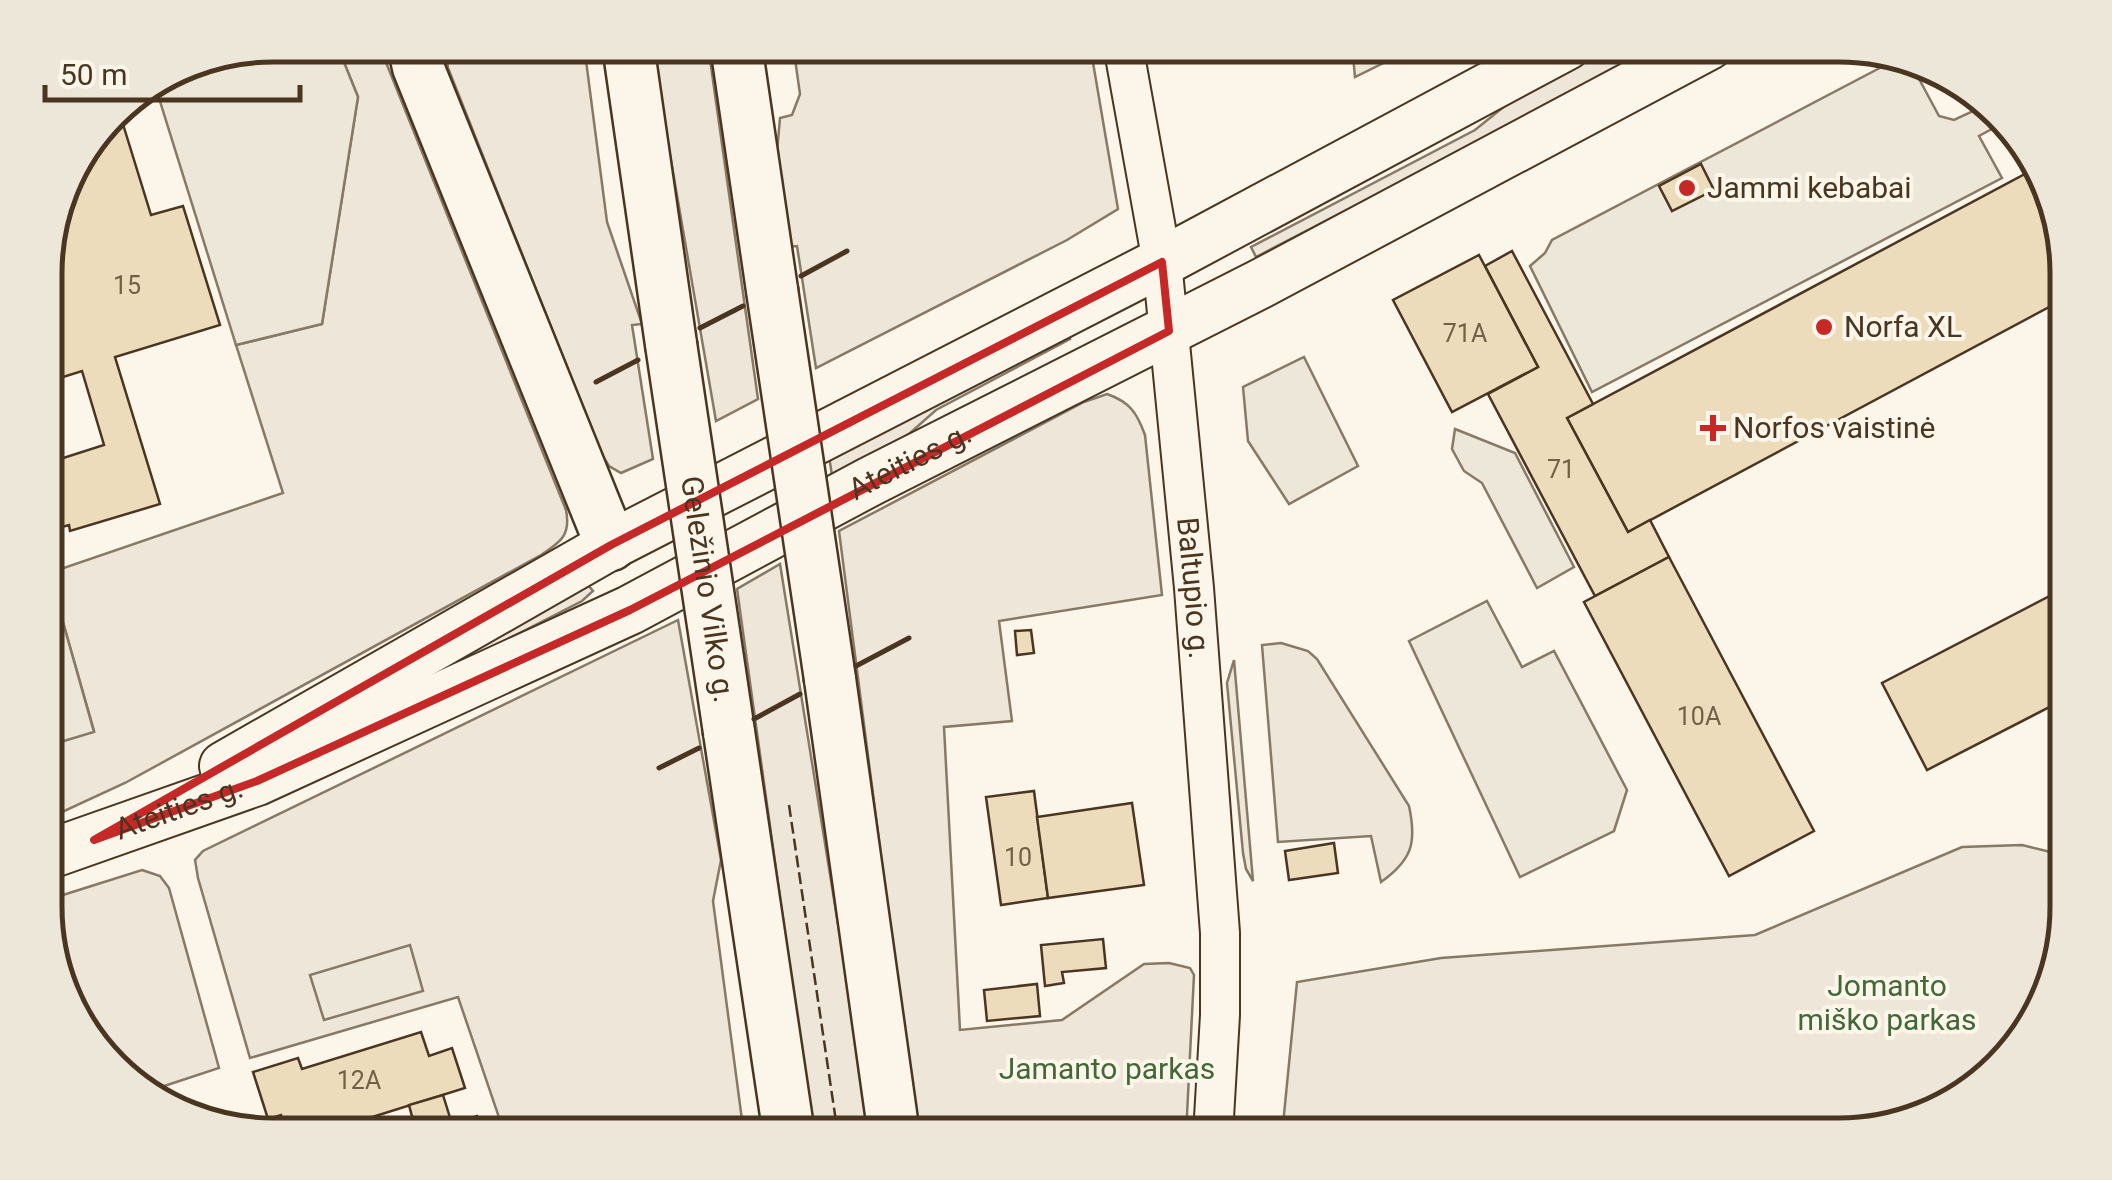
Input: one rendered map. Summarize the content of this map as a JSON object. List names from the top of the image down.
{
  "streets": {
    "highway": ["Geležinio Vilko g."],
    "main road": ["Ateities g."],
    "street": ["Baltupio g."]
  },
  "crossings": [
    ["Ateities g.", "Baltupio g."]
  ],
  "parks": ["Jomanto miško parkas", "Jamanto parkas"],
  "places": {
    "other": ["Jammi kebabai", "Norfa XL"],
    "health": ["Norfos vaistinė"]
  },
  "house_numbers": [
    "15",
    "71A",
    "71",
    "10A",
    "10",
    "12A"
  ],
  "scale_bar": "50 m"
}
